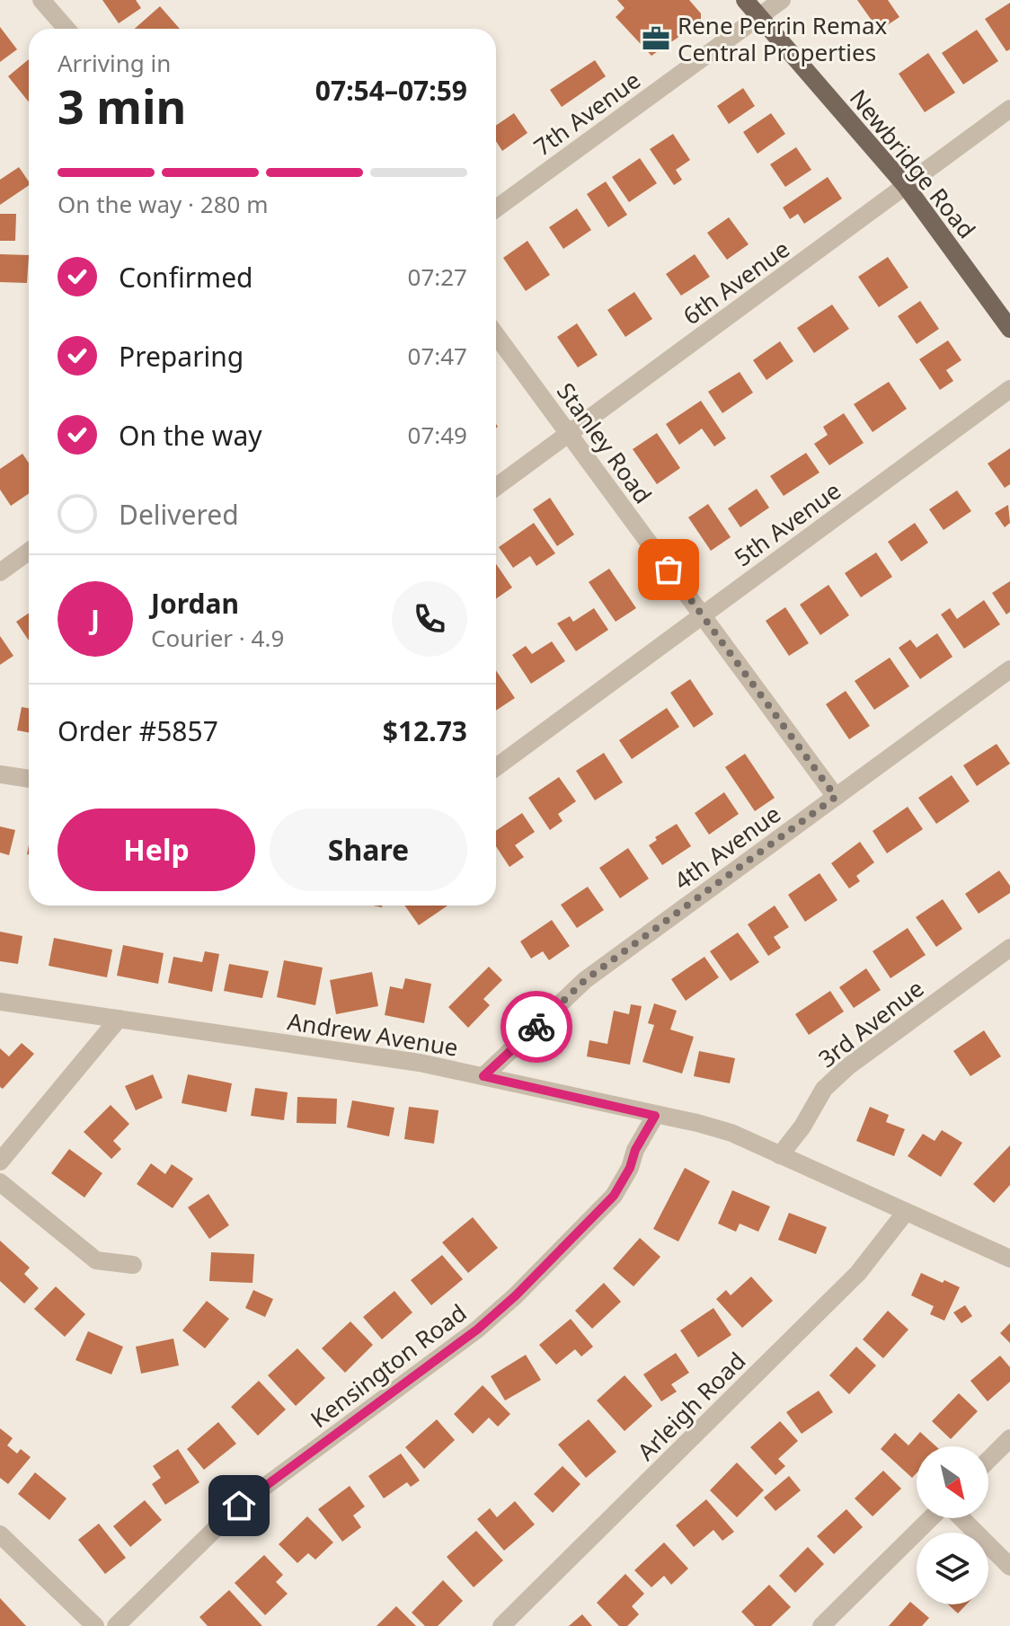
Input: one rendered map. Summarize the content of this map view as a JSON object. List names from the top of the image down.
{
  "streets": {
    "main road": ["Newbridge Road"],
    "street": [
      "7th Avenue",
      "6th Avenue",
      "Stanley Road",
      "5th Avenue",
      "4th Avenue",
      "3rd Avenue",
      "Andrew Avenue",
      "Kensington Road",
      "Arleigh Road"
    ]
  },
  "crossings": [
    ["7th Avenue", "Newbridge Road"],
    ["Newbridge Road", "6th Avenue"],
    ["6th Avenue", "Stanley Road"],
    ["Stanley Road", "5th Avenue"],
    ["Stanley Road", "4th Avenue"],
    ["4th Avenue", "Andrew Avenue"],
    ["3rd Avenue", "Andrew Avenue"],
    ["Andrew Avenue", "Kensington Road"],
    ["Andrew Avenue", "Arleigh Road"]
  ],
  "places": {
    "office": ["Rene Perrin Remax Central Properties"]
  },
  "north": "bottom right",
  "page": {
    "heading": ["3 min", "Arriving in", "07:54–07:59"],
    "panel": [
      "Jordan",
      "Courier · 4.9",
      "Order #5857",
      "$12.73"
    ],
    "bar": "On the way · 280 m",
    "list": [
      ["Confirmed", "07:27"],
      ["Preparing", "07:47"],
      ["On the way", "07:49"],
      "Delivered"
    ],
    "round": "J",
    "buttons": ["Help", "Share"]
  }
}
